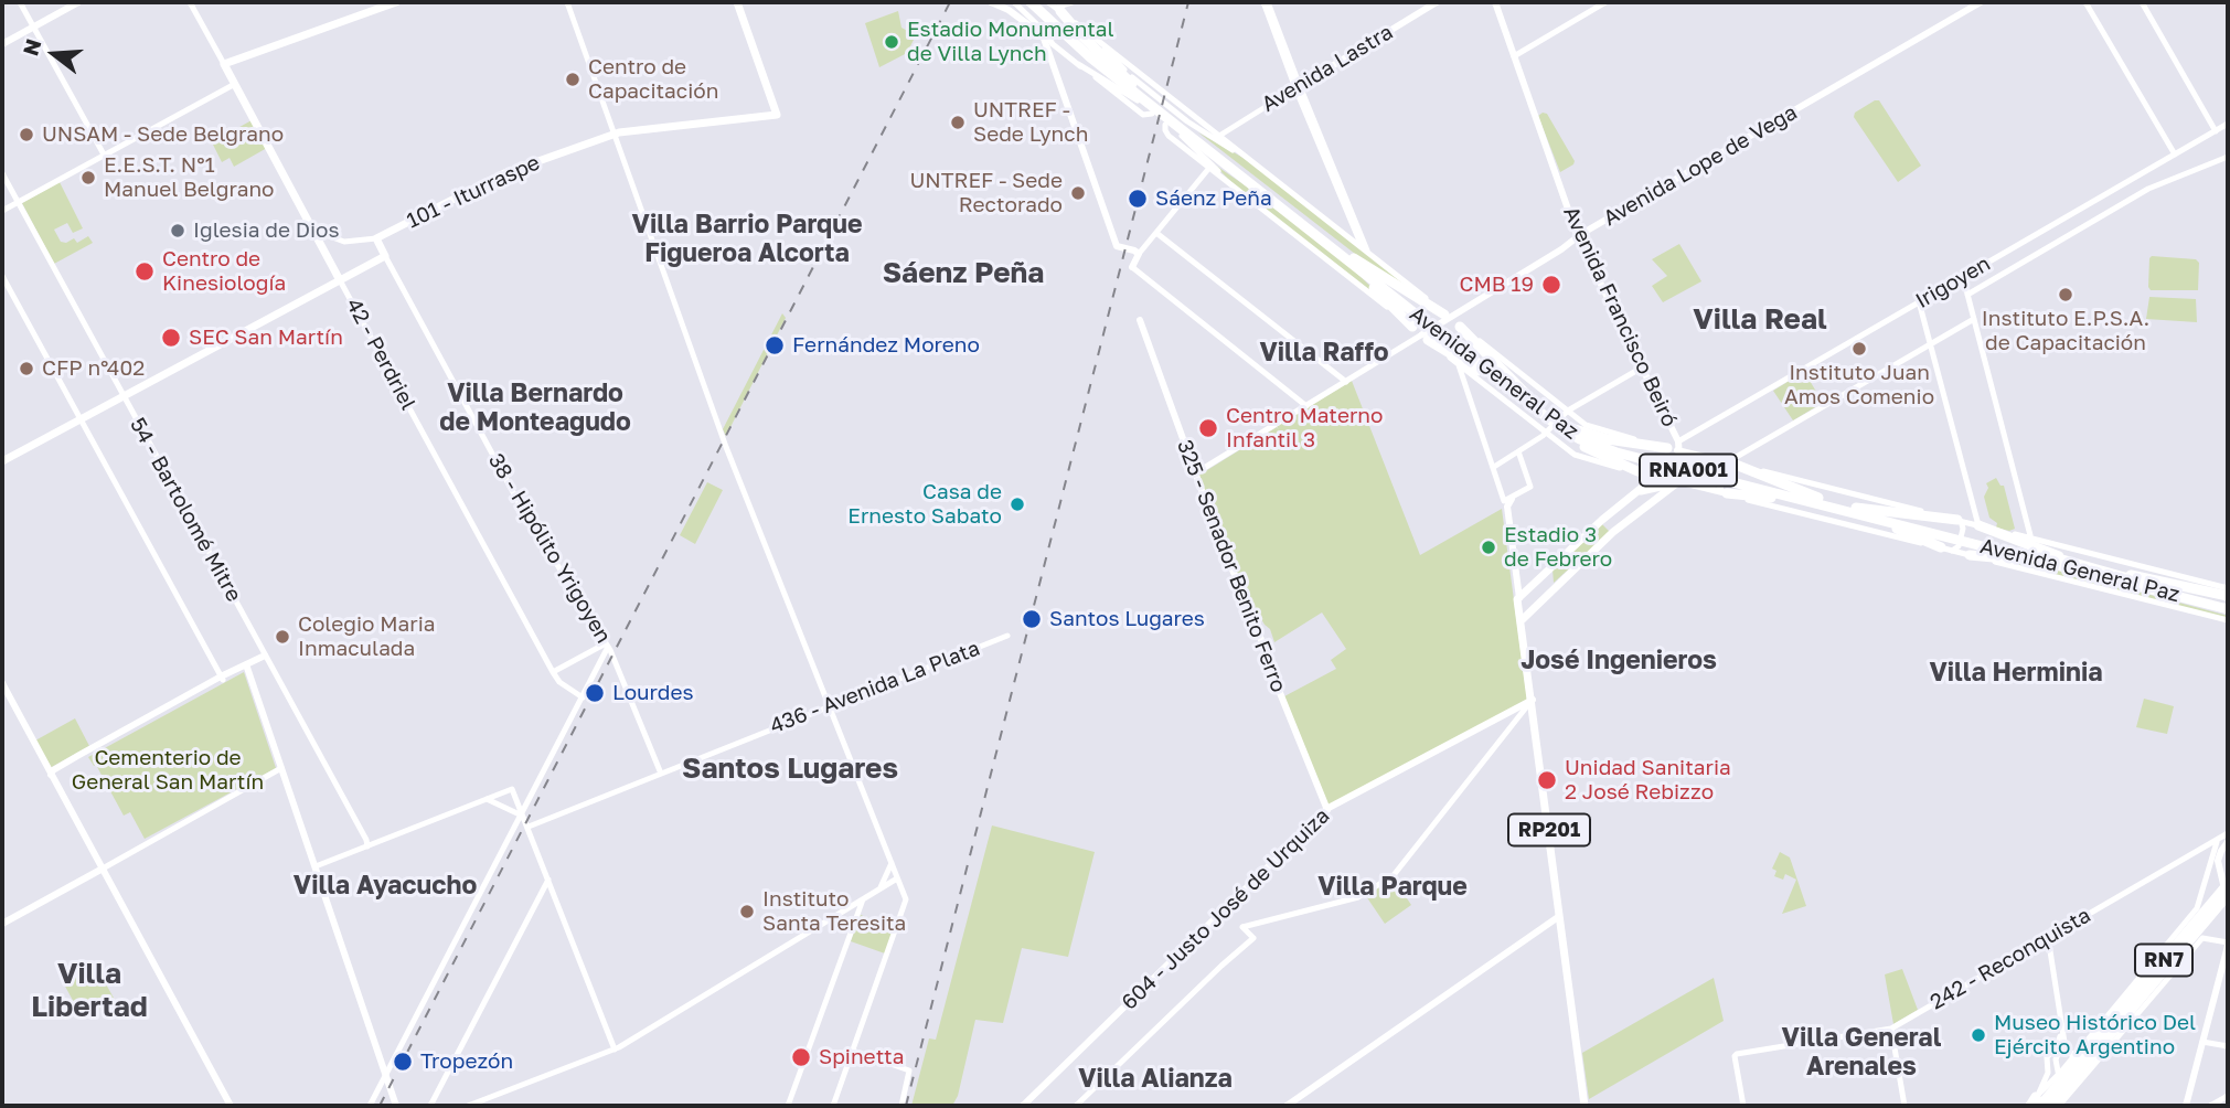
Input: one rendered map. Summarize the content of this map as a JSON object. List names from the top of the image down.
{
  "streets": {
    "highway": ["Avenida General Paz", "RNA001", "RN7"],
    "main road": [
      "Avenida Lastra",
      "Avenida Lope de Vega",
      "101 - Iturraspe",
      "Avenida Francisco Beiró",
      "42 - Perdriel",
      "38 - Hipólito Yrigoyen",
      "325 - Senador Benito Ferro",
      "RP201",
      "604 - Justo José de Urquiza"
    ],
    "street": [
      "Irigoyen",
      "54 - Bartolomé Mitre",
      "436 - Avenida La Plata",
      "242 - Reconquista"
    ]
  },
  "crossings": [
    ["Avenida Lastra", "Avenida General Paz"],
    ["Avenida Lope de Vega", "Avenida Francisco Beiró"],
    ["Avenida Lope de Vega", "Avenida General Paz"],
    ["101 - Iturraspe", "38 - Hipólito Yrigoyen"],
    ["Irigoyen", "Avenida Francisco Beiró"],
    ["Avenida Francisco Beiró", "Avenida General Paz"],
    ["38 - Hipólito Yrigoyen", "436 - Avenida La Plata"],
    ["325 - Senador Benito Ferro", "604 - Justo José de Urquiza"],
    ["RP201", "604 - Justo José de Urquiza"]
  ],
  "districts": [
    "Villa Barrio Parque Figueroa Alcorta",
    "Sáenz Peña",
    "Villa Real",
    "Villa Raffo",
    "Villa Bernardo de Monteagudo",
    "José Ingenieros",
    "Villa Herminia",
    "Santos Lugares",
    "Villa Ayacucho",
    "Villa Parque",
    "Villa Libertad",
    "Villa General Arenales",
    "Villa Alianza"
  ],
  "parks": ["Cementerio de General San Martín"],
  "places": [
    "Estadio Monumental de Villa Lynch",
    "Centro de Capacitación",
    "UNTREF - Sede Lynch",
    "UNSAM - Sede Belgrano",
    "E.E.S.T. N°1 Manuel Belgrano",
    "UNTREF - Sede Rectorado",
    "Sáenz Peña",
    "Iglesia de Dios",
    "Centro de Kinesiología",
    "CMB 19",
    "Instituto E.P.S.A. de Capacitación",
    "SEC San Martín",
    "Fernández Moreno",
    "Instituto Juan Amos Comenio",
    "CFP n°402",
    "Centro Materno Infantil 3",
    "Casa de Ernesto Sabato",
    "Estadio 3 de Febrero",
    "Santos Lugares",
    "Colegio Maria Inmaculada",
    "Lourdes",
    "Unidad Sanitaria 2 José Rebizzo",
    "Instituto Santa Teresita",
    "Museo Histórico Del Ejército Argentino",
    "Spinetta",
    "Tropezón"
  ],
  "north": "left"
}
